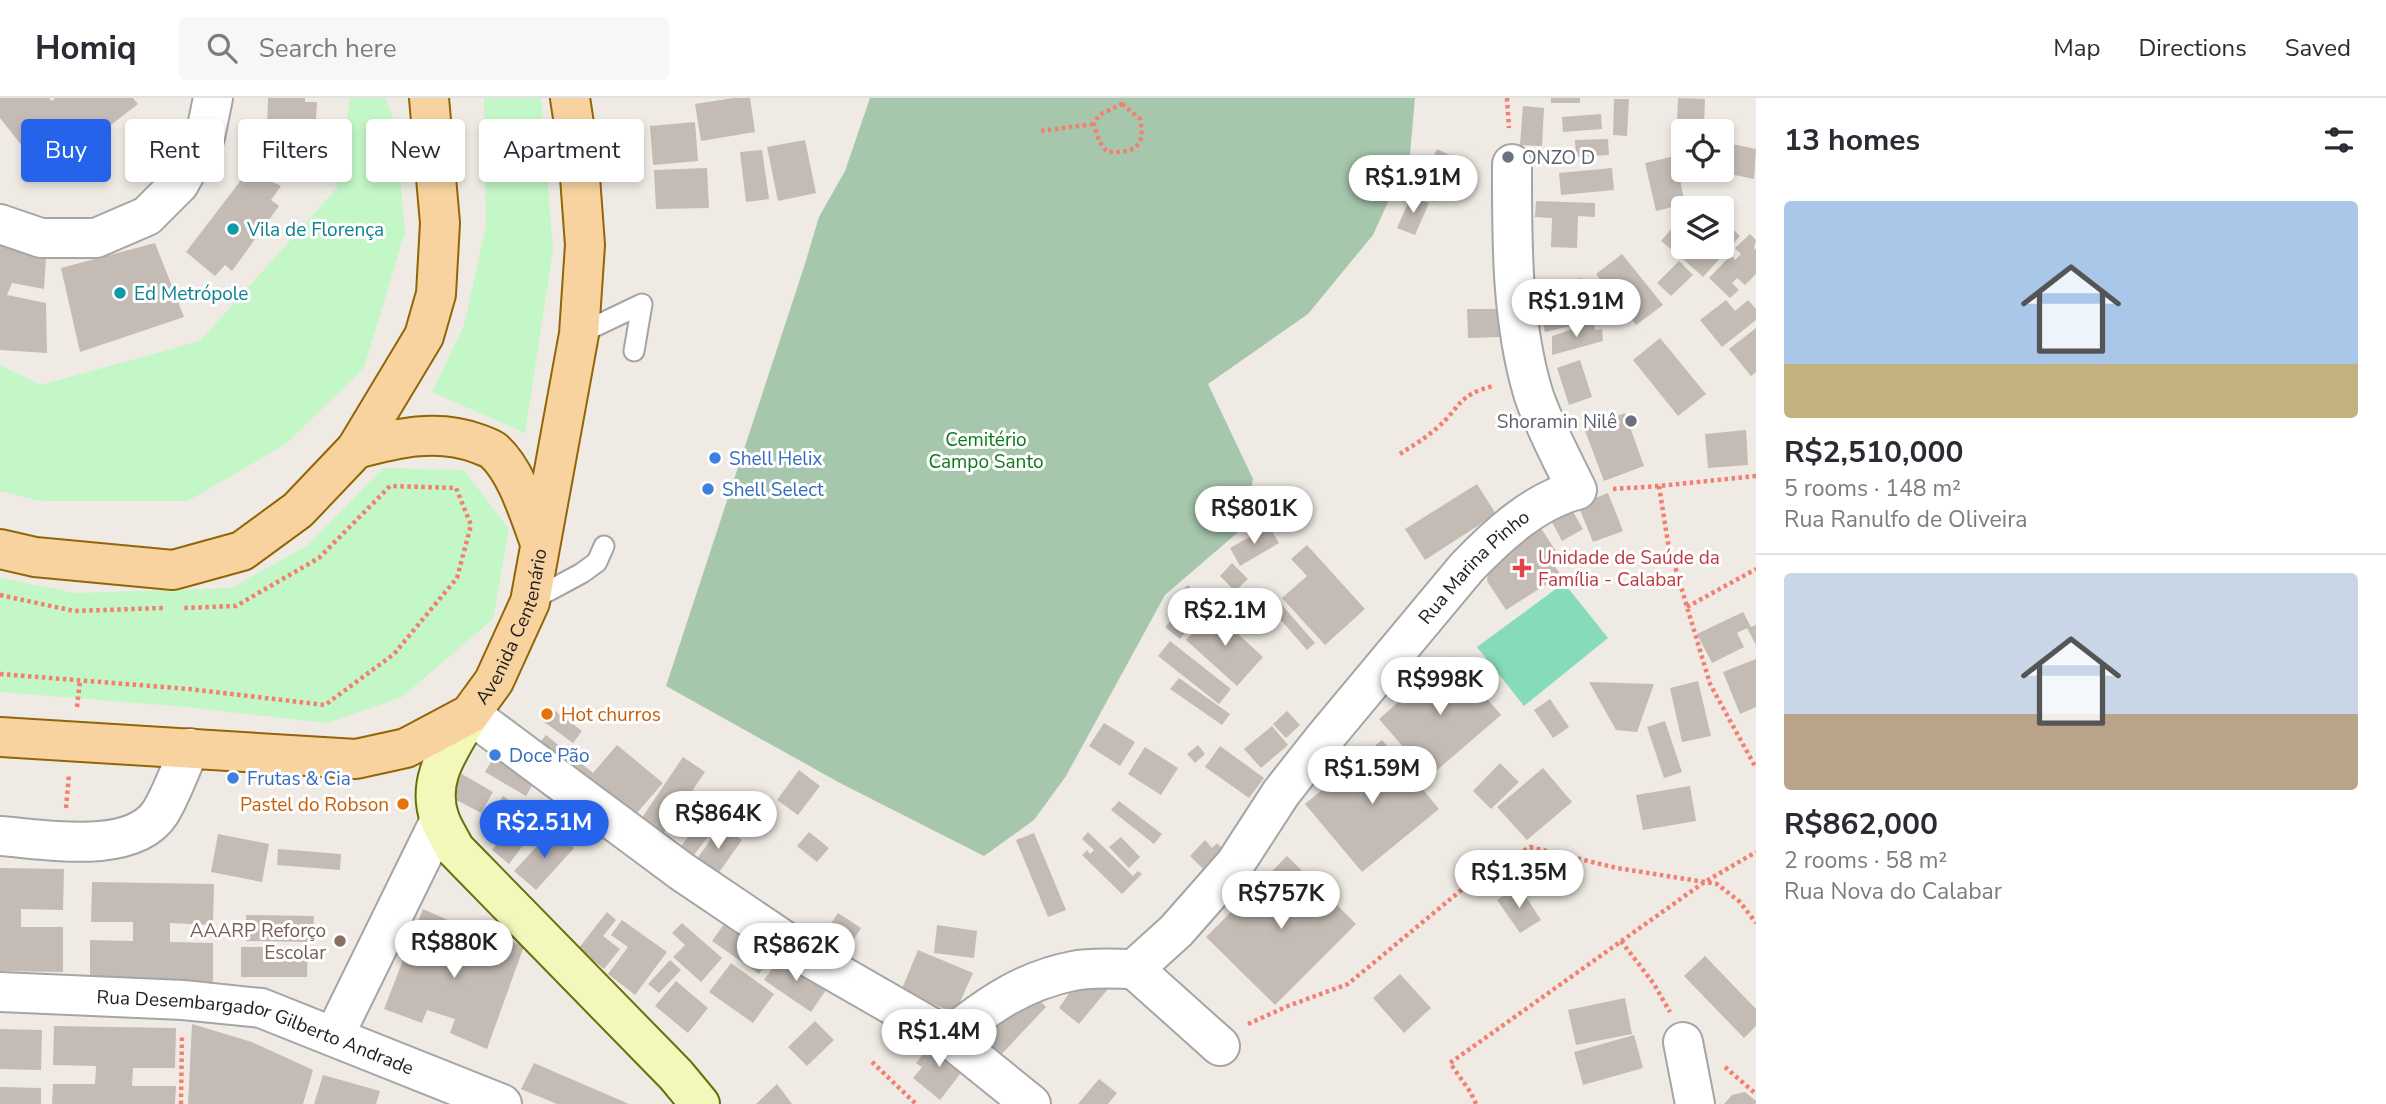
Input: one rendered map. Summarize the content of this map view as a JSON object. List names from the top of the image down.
{
  "streets": {
    "main road": ["Avenida Centenário"],
    "street": ["Rua Marina Pinho", "Rua Desembargador Gilberto Andrade"]
  },
  "parks": ["Cemitério Campo Santo"],
  "places": {
    "other": [
      "ONZO D",
      "Vila de Florença",
      "Ed Metrópole",
      "Shoramin Nilê",
      "Shell Helix",
      "Shell Select",
      "Hot churros",
      "Doce Pão",
      "Frutas & Cia",
      "Pastel do Robson",
      "AAARP Reforço Escolar"
    ],
    "health": ["Unidade de Saúde da Família - Calabar"]
  },
  "page": {
    "header": "Homiq",
    "search": "Search here",
    "nav": ["Map", "Directions", "Saved"],
    "heading": "13 homes",
    "chip": [
      "Buy",
      "Rent",
      "Filters",
      "New",
      "Apartment"
    ],
    "price": [
      "R$1.91M",
      "R$1.91M",
      "R$801K",
      "R$2.1M",
      "R$998K",
      "R$1.59M",
      "R$864K",
      "R$2.51M",
      "R$1.35M",
      "R$757K",
      "R$880K",
      "R$862K",
      "R$1.4M"
    ],
    "list": [
      {
        "name": "R$2,510,000",
        "note": "5 rooms · 148 m² · Rua Ranulfo de Oliveira"
      },
      {
        "name": "R$862,000",
        "note": "2 rooms · 58 m² · Rua Nova do Calabar"
      }
    ]
  }
}
